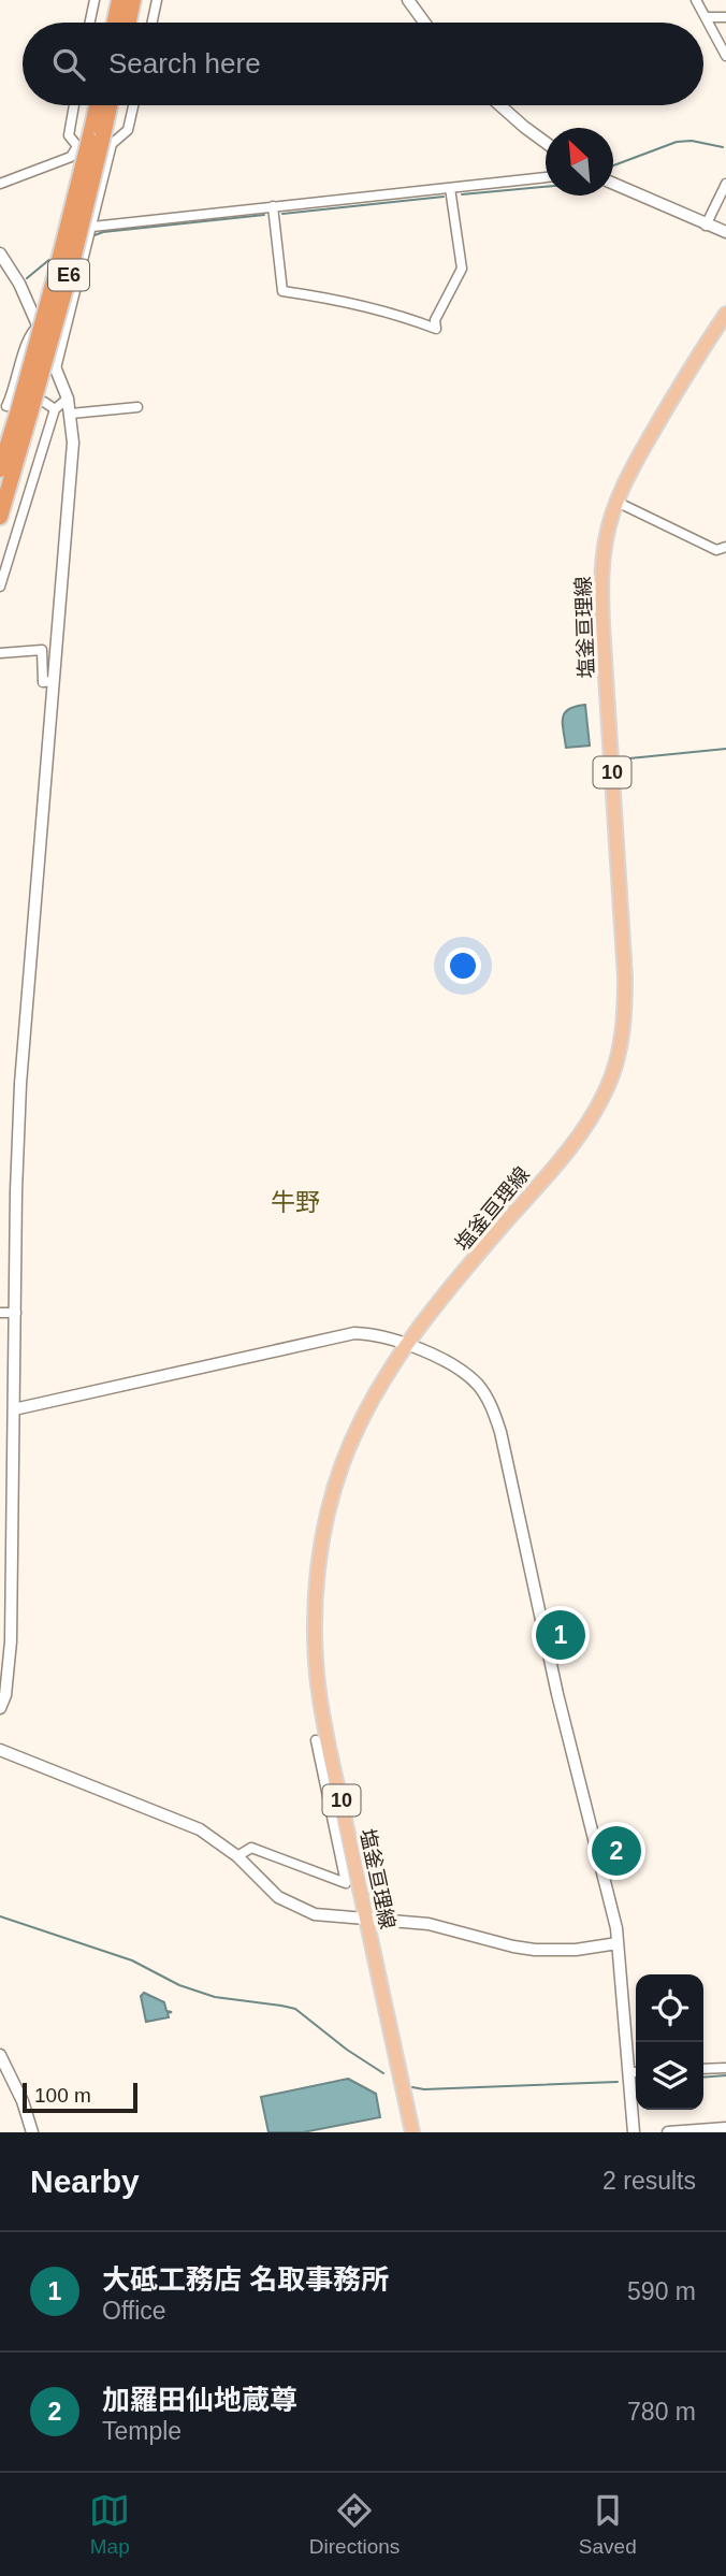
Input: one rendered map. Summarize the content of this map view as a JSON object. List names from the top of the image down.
{
  "streets": {
    "highway": ["E6"],
    "main road": ["塩釜亘理線", "10"]
  },
  "districts": ["牛野"],
  "scale_bar": "100 m",
  "north": "top left",
  "page": {
    "search": "Search here",
    "pins": ["1", "2"],
    "scale": "100 m",
    "heading": ["Nearby", "2 results"],
    "list": [
      {
        "mark": "1",
        "name": "大砥工務店 名取事務所",
        "note": "Office",
        "value": "590 m"
      },
      {
        "mark": "2",
        "name": "加羅田仙地蔵尊",
        "note": "Temple",
        "value": "780 m"
      }
    ],
    "nav": ["Map", "Directions", "Saved"]
  }
}
